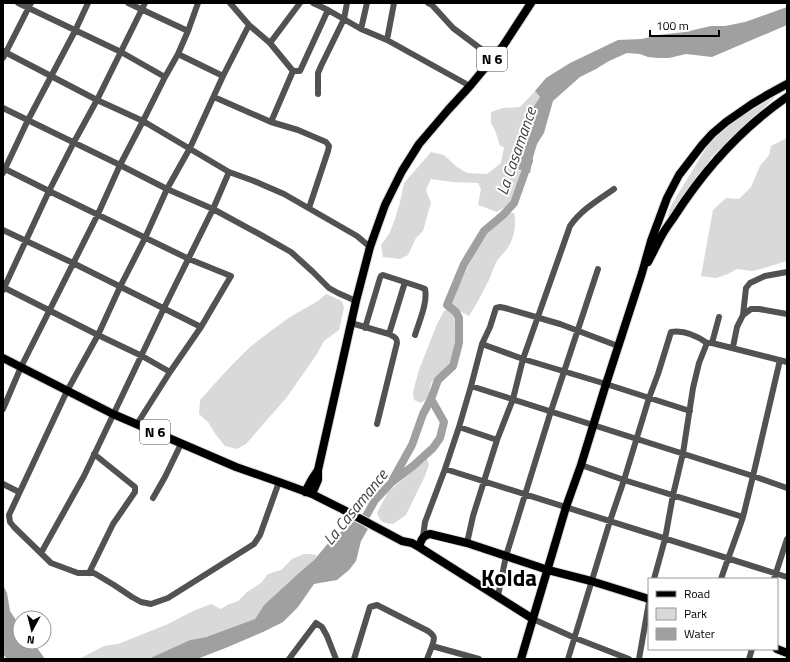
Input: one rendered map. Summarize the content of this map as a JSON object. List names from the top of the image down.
{
  "streets": {
    "main road": ["N 6"]
  },
  "districts": ["Kolda"],
  "water": ["La Casamance"],
  "legend": ["Road", "Park", "Water"],
  "scale_bar": "100 m",
  "north": "bottom"
}
